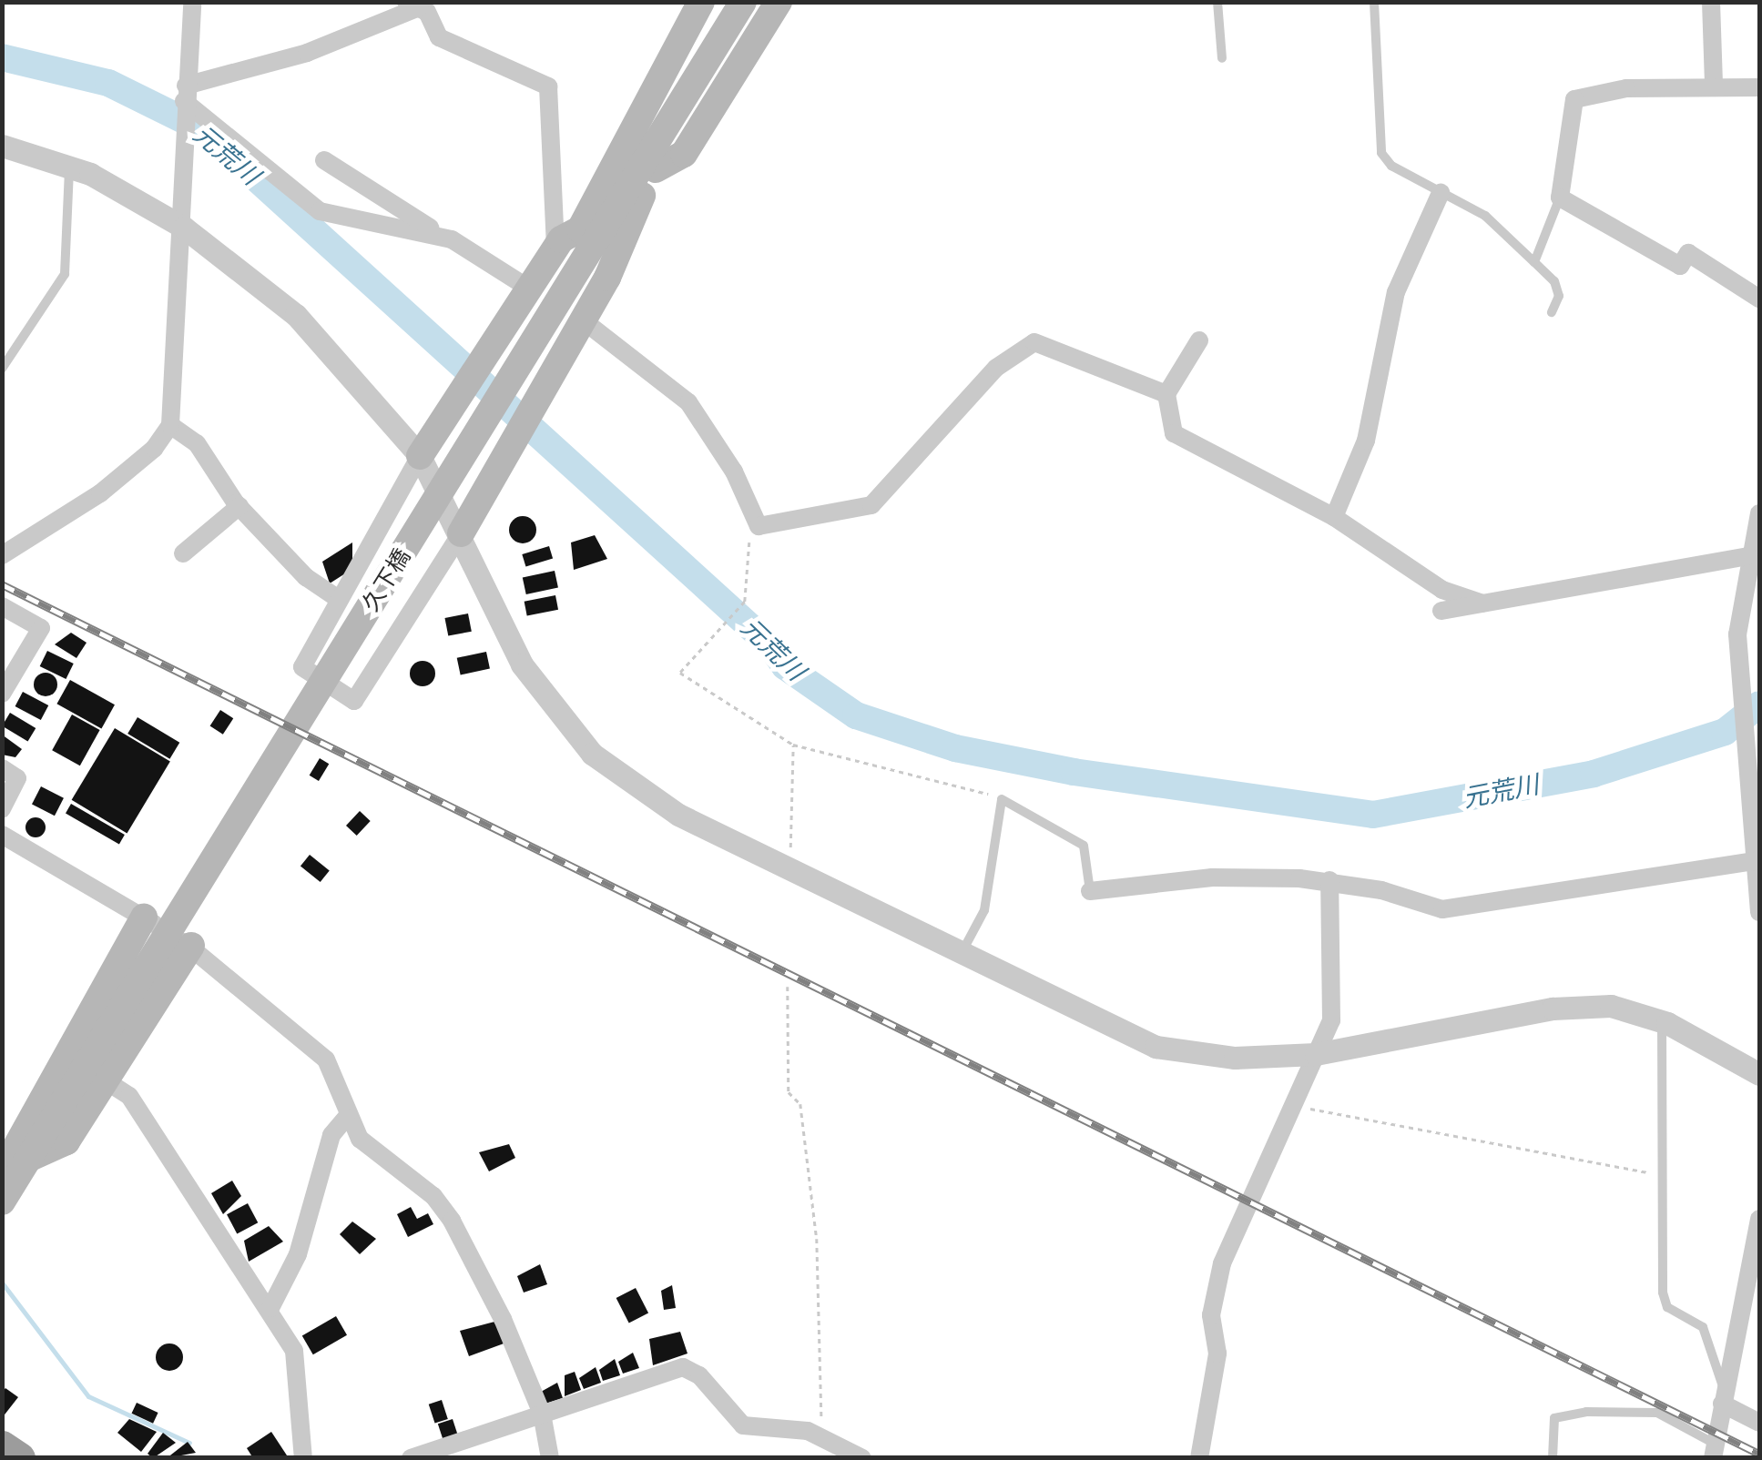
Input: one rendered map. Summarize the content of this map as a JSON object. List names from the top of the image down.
{
  "streets": {
    "main road": ["久下橋"]
  },
  "water": ["元荒川"]
}
